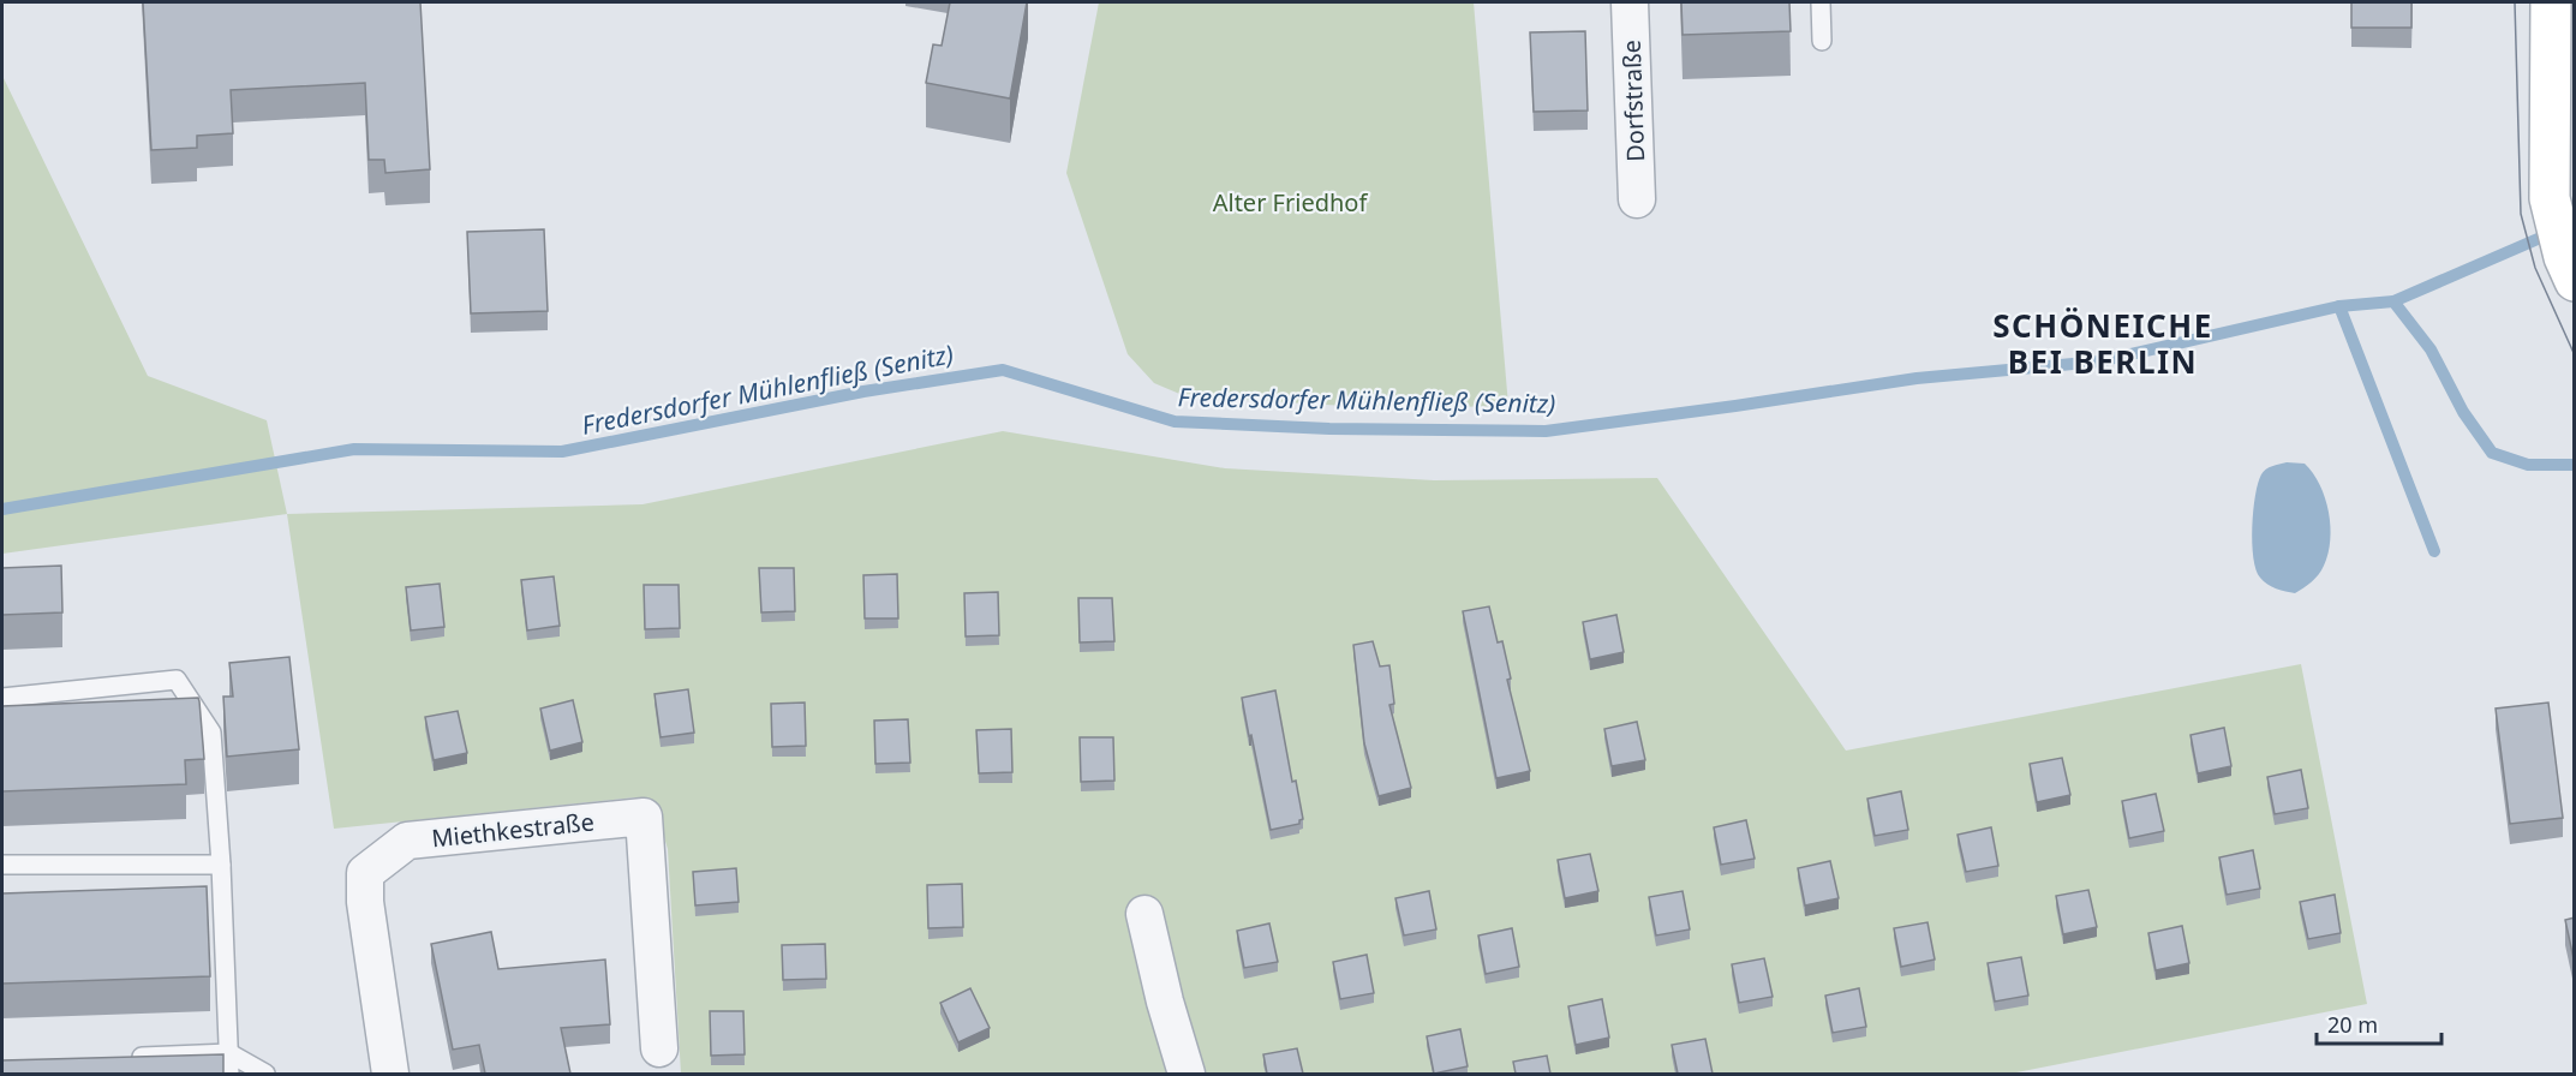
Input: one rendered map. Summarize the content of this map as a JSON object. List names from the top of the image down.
{
  "streets": {
    "street": ["Dorfstraße", "Miethkestraße"]
  },
  "districts": ["SCHÖNEICHE BEI BERLIN"],
  "water": ["Fredersdorfer Mühlenfließ (Senitz)"],
  "parks": ["Alter Friedhof"],
  "scale_bar": "20 m"
}
